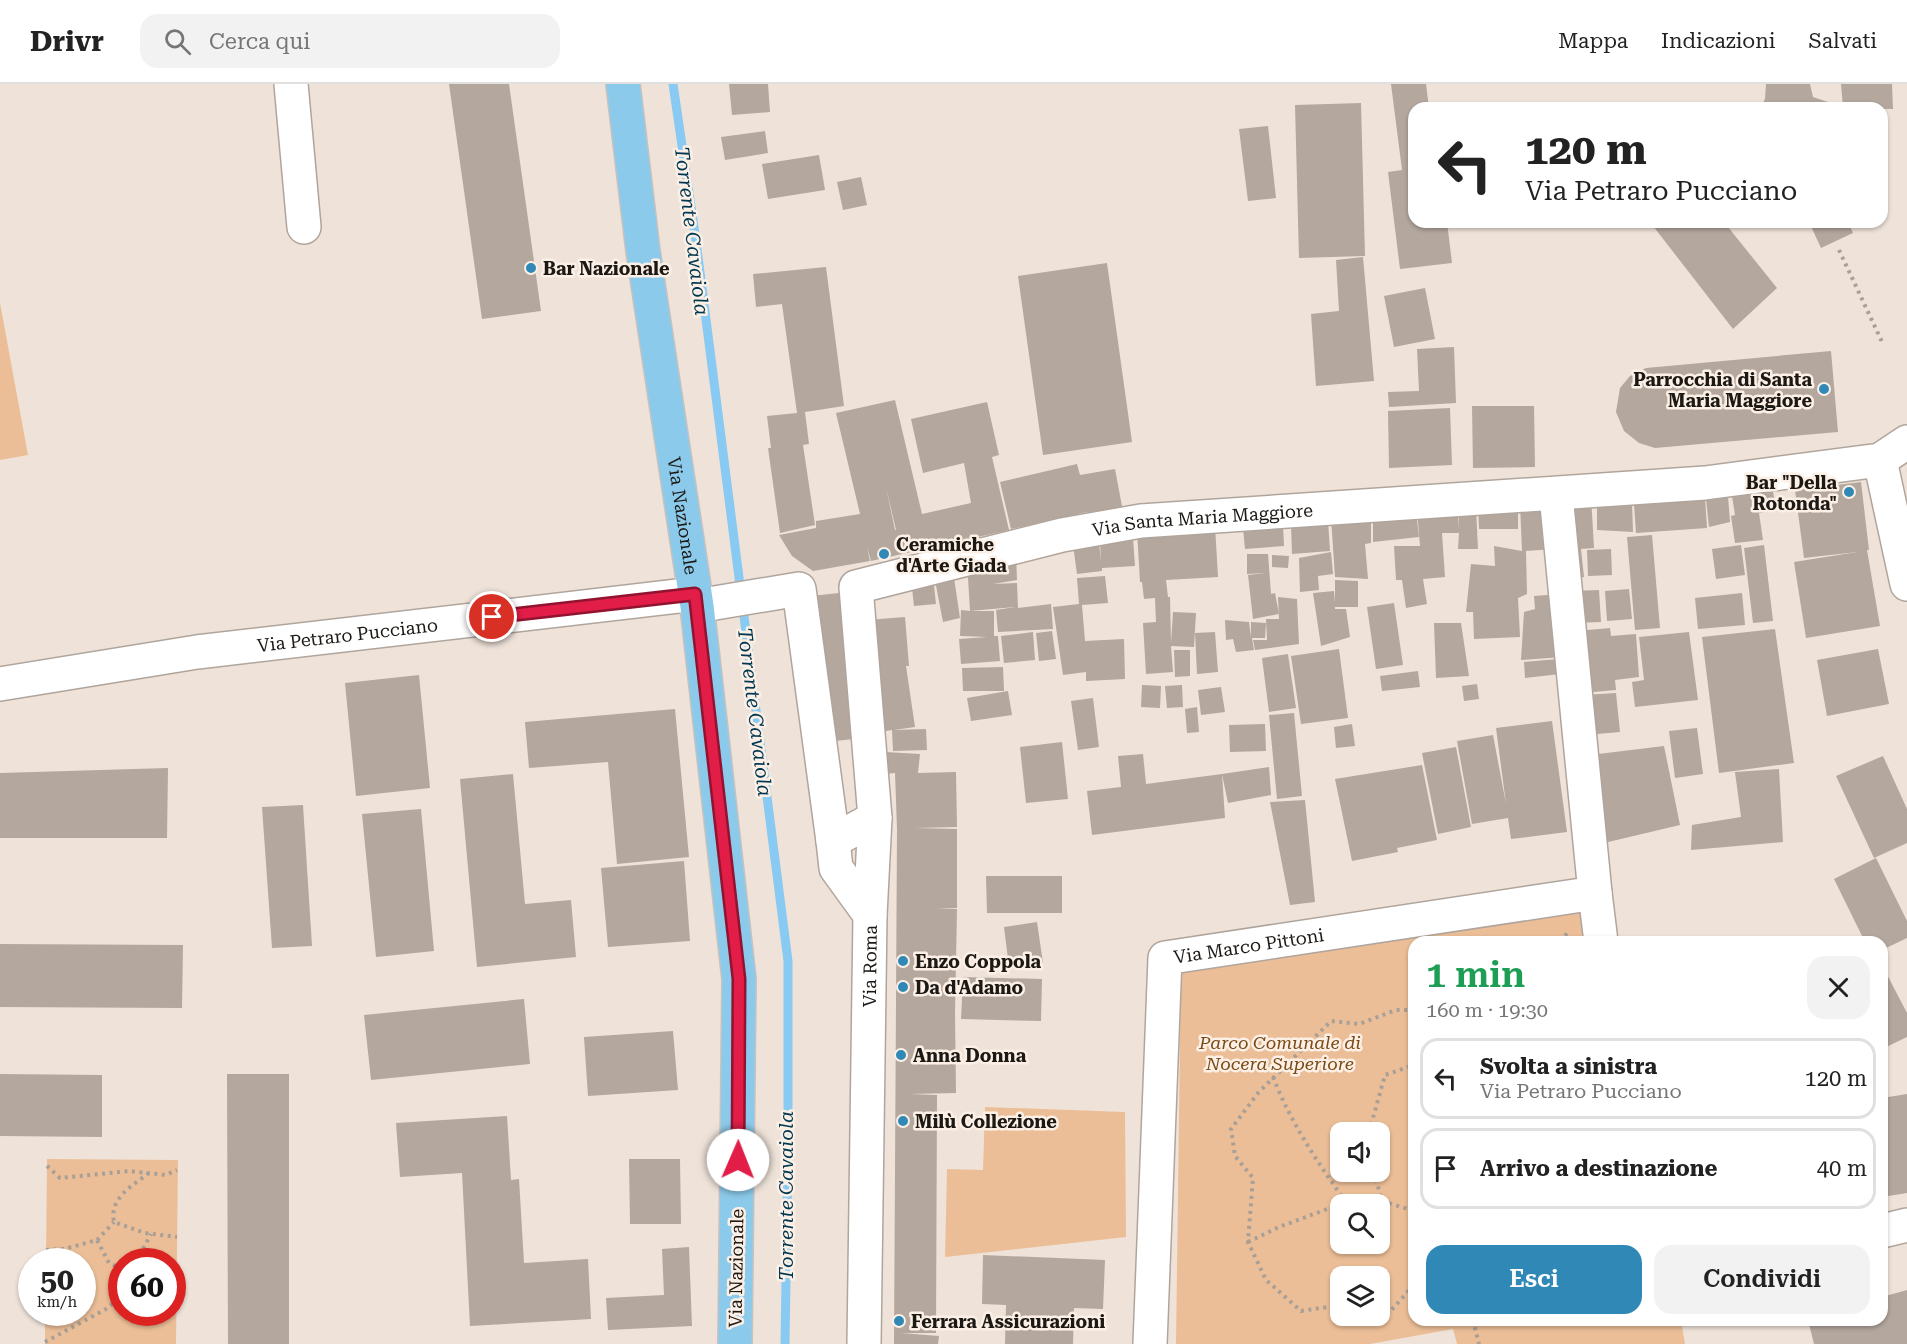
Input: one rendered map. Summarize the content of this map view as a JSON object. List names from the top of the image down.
{
  "streets": {
    "main road": ["Via Nazionale"],
    "street": [
      "Via Santa Maria Maggiore",
      "Via Petraro Pucciano",
      "Via Marco Pittoni",
      "Via Roma"
    ]
  },
  "crossings": [
    ["Via Nazionale", "Via Petraro Pucciano"],
    ["Via Santa Maria Maggiore", "Via Roma"]
  ],
  "water": ["Torrente Cavaiola"],
  "parks": ["Parco Comunale di Nocera Superiore"],
  "places": [
    "Bar Nazionale",
    "Parrocchia di Santa Maria Maggiore",
    "Bar \"Della Rotonda\"",
    "Ceramiche d'Arte Giada",
    "Enzo Coppola",
    "Da d'Adamo",
    "Anna Donna",
    "Milù Collezione",
    "Ferrara Assicurazioni"
  ],
  "page": {
    "header": "Drivr",
    "search": "Cerca qui",
    "nav": ["Mappa", "Indicazioni", "Salvati"],
    "turn": ["120 m", "Via Petraro Pucciano"],
    "heading": ["1 min", "160 m · 19:30"],
    "list": [
      {
        "name": "Svolta a sinistra",
        "note": "Via Petraro Pucciano",
        "value": "120 m"
      },
      {
        "name": "Arrivo a destinazione",
        "value": "40 m"
      }
    ],
    "buttons": ["Esci", "Condividi"],
    "speed": "50 km/h",
    "limit": "60"
  }
}
